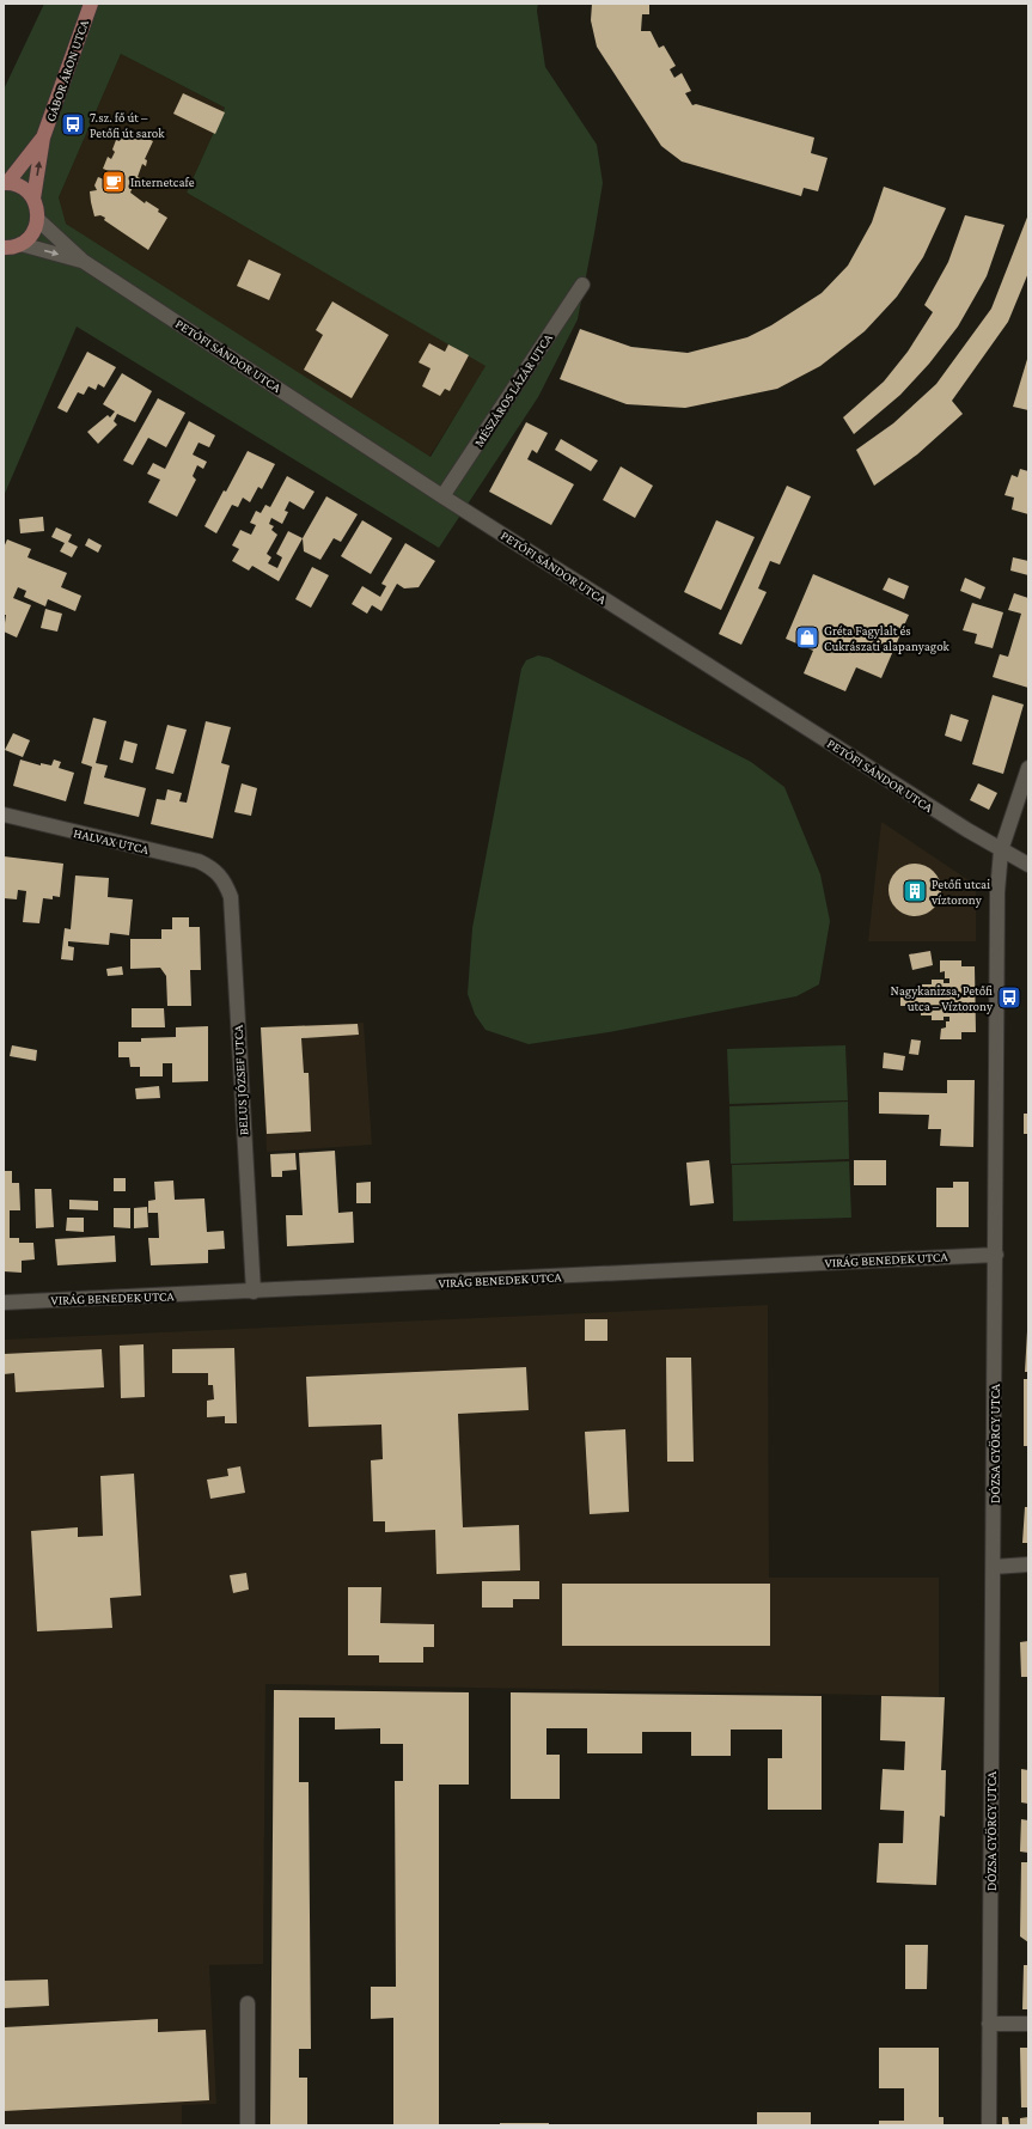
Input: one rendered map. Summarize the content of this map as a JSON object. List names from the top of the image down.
{
  "streets": {
    "main road": ["GÁBOR ÁRON UTCA"],
    "street": [
      "PETŐFI SÁNDOR UTCA",
      "MÉSZÁROS LÁZÁR UTCA",
      "HALVAX UTCA",
      "BELUS JÓZSEF UTCA",
      "VIRÁG BENEDEK UTCA",
      "DÓZSA GYÖRGY UTCA"
    ]
  },
  "crossings": [
    ["GÁBOR ÁRON UTCA", "PETŐFI SÁNDOR UTCA"],
    ["PETŐFI SÁNDOR UTCA", "MÉSZÁROS LÁZÁR UTCA"],
    ["PETŐFI SÁNDOR UTCA", "DÓZSA GYÖRGY UTCA"],
    ["HALVAX UTCA", "BELUS JÓZSEF UTCA"],
    ["BELUS JÓZSEF UTCA", "VIRÁG BENEDEK UTCA"],
    ["VIRÁG BENEDEK UTCA", "DÓZSA GYÖRGY UTCA"]
  ],
  "places": {
    "bus stop": ["7.sz. fő út – Petőfi út sarok", "Nagykanizsa, Petőfi utca – Víztorony"],
    "cafe": ["Internetcafe"],
    "shop": ["Gréta Fagylalt és Cukrászati alapanyagok"],
    "building": ["Petőfi utcai víztorony"]
  }
}
